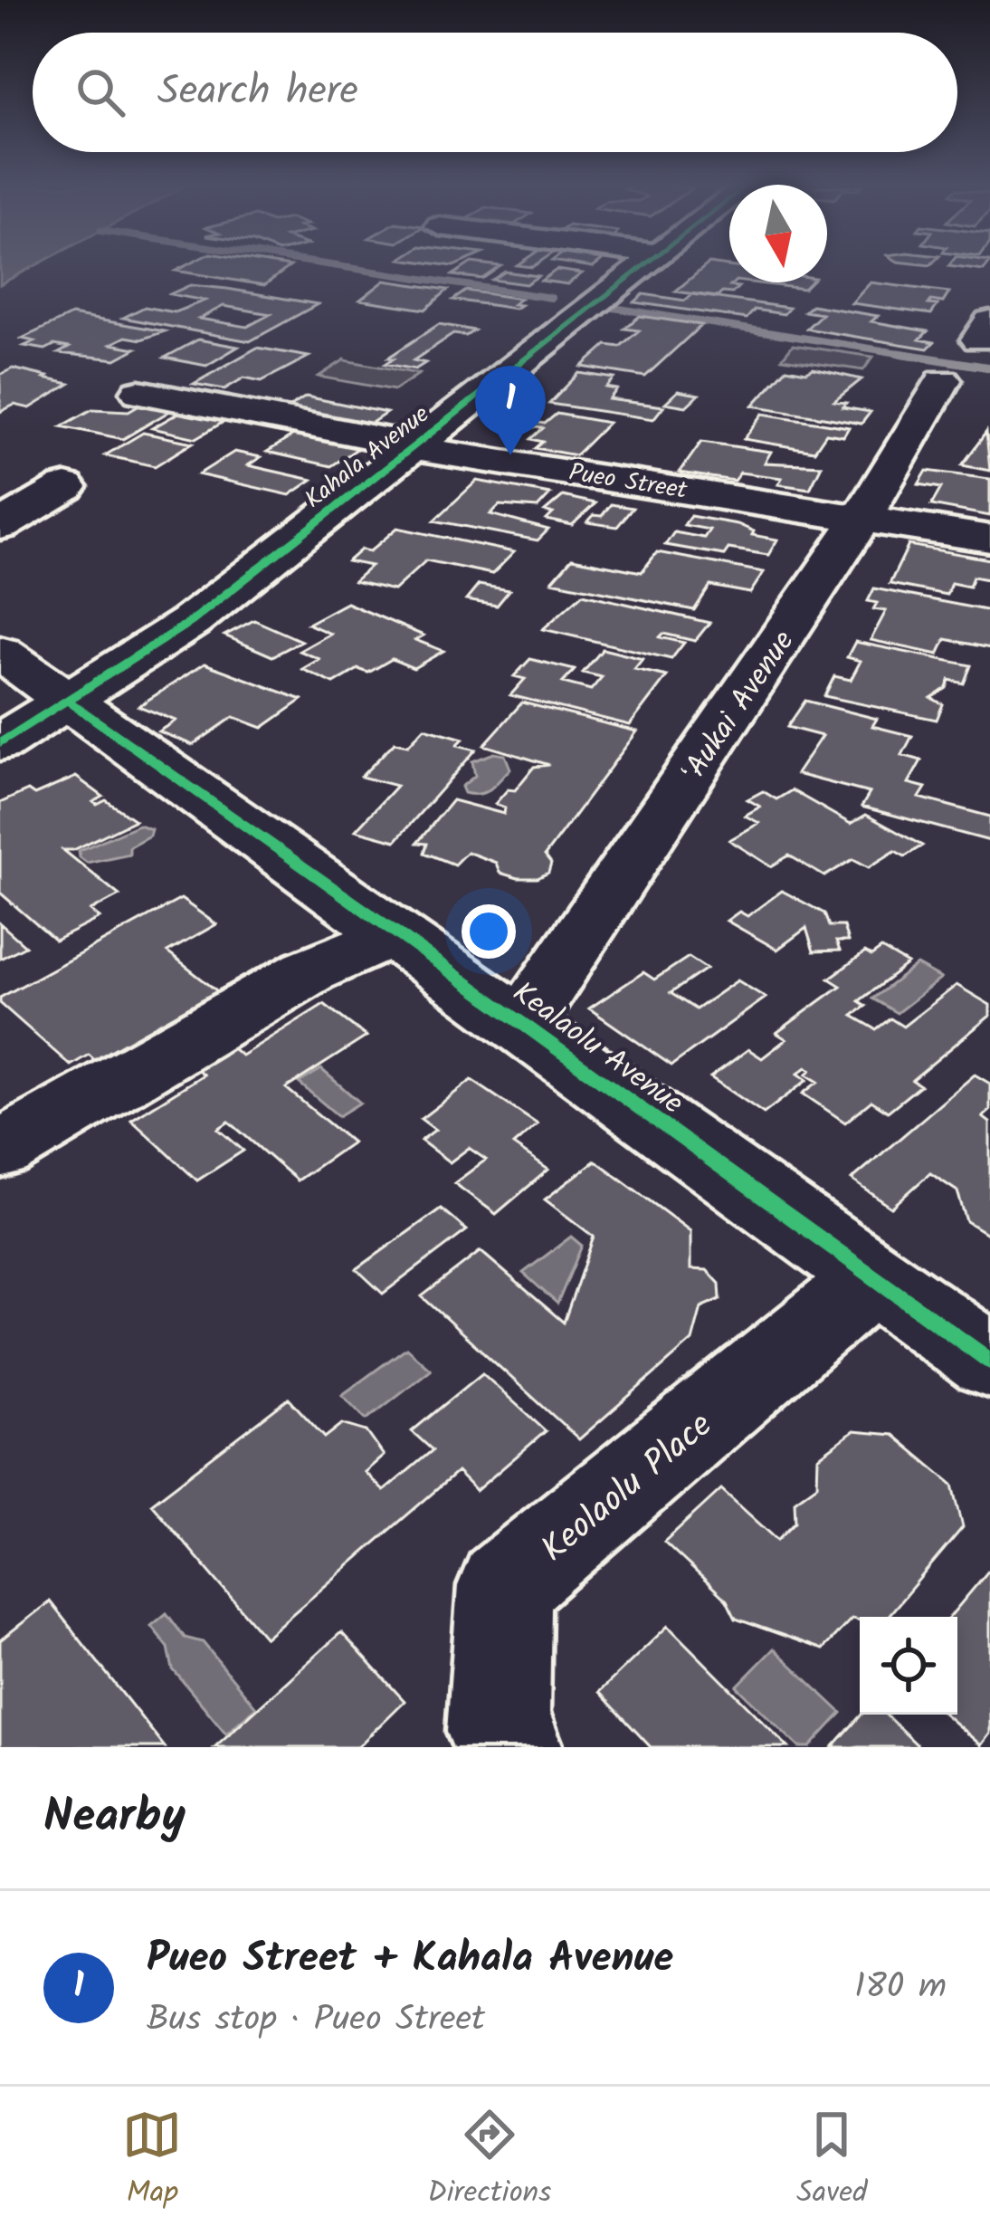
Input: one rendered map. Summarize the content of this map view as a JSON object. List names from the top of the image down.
{
  "streets": {
    "street": [
      "Kahala Avenue",
      "Pueo Street",
      "ʻAukai Avenue",
      "Kealaolu Avenue",
      "Keolaolu Place"
    ]
  },
  "crossings": [
    ["Kahala Avenue", "Pueo Street"],
    ["Kahala Avenue", "Kealaolu Avenue"],
    ["Pueo Street", "ʻAukai Avenue"],
    ["ʻAukai Avenue", "Kealaolu Avenue"],
    ["Kealaolu Avenue", "Keolaolu Place"]
  ],
  "north": "bottom",
  "page": {
    "search": "Search here",
    "pins": "1",
    "heading": "Nearby",
    "list": [
      {
        "mark": "1",
        "name": "Pueo Street + Kahala Avenue",
        "note": "Bus stop · Pueo Street",
        "value": "180 m"
      }
    ],
    "nav": ["Map", "Directions", "Saved"]
  }
}
